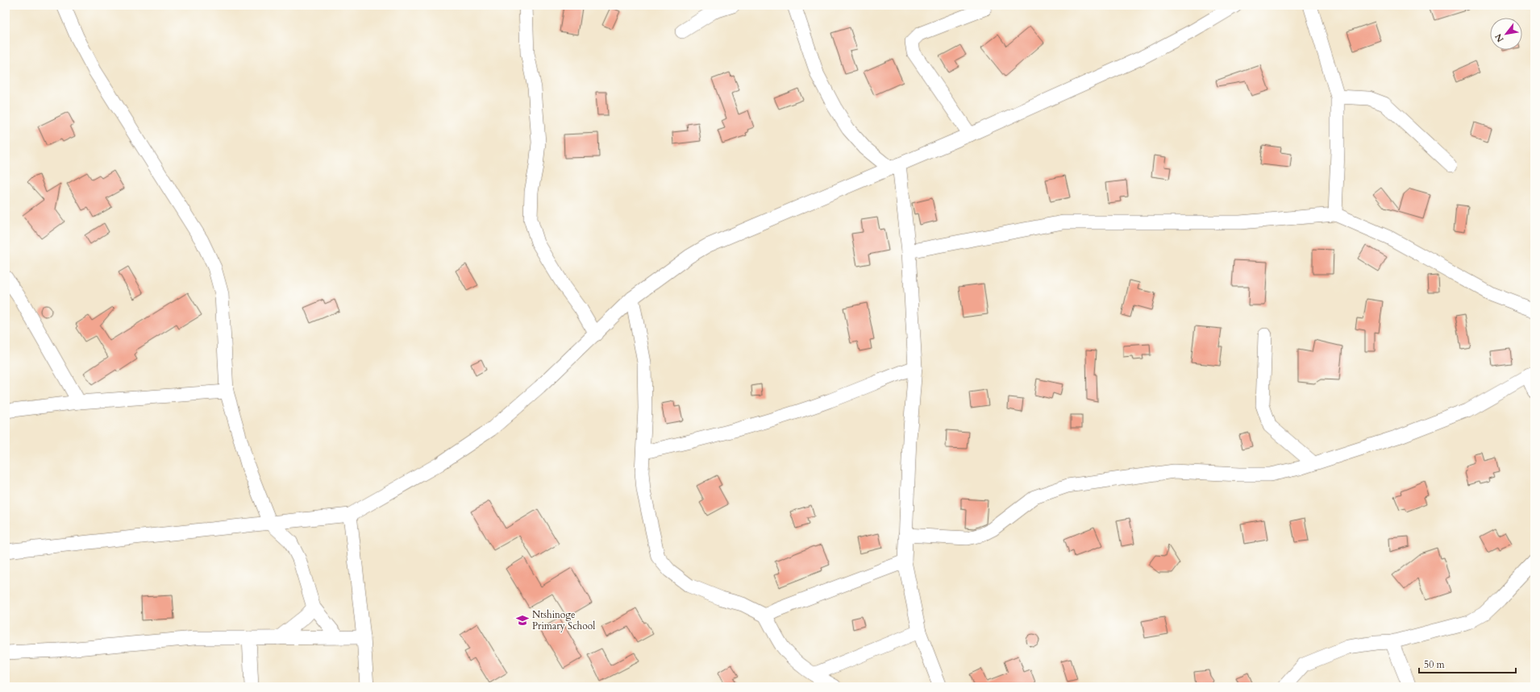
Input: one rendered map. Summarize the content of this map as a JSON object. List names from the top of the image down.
{
  "places": {
    "school or university": ["Ntshinoge Primary School"]
  },
  "scale_bar": "50 m",
  "north": "bottom left"
}
